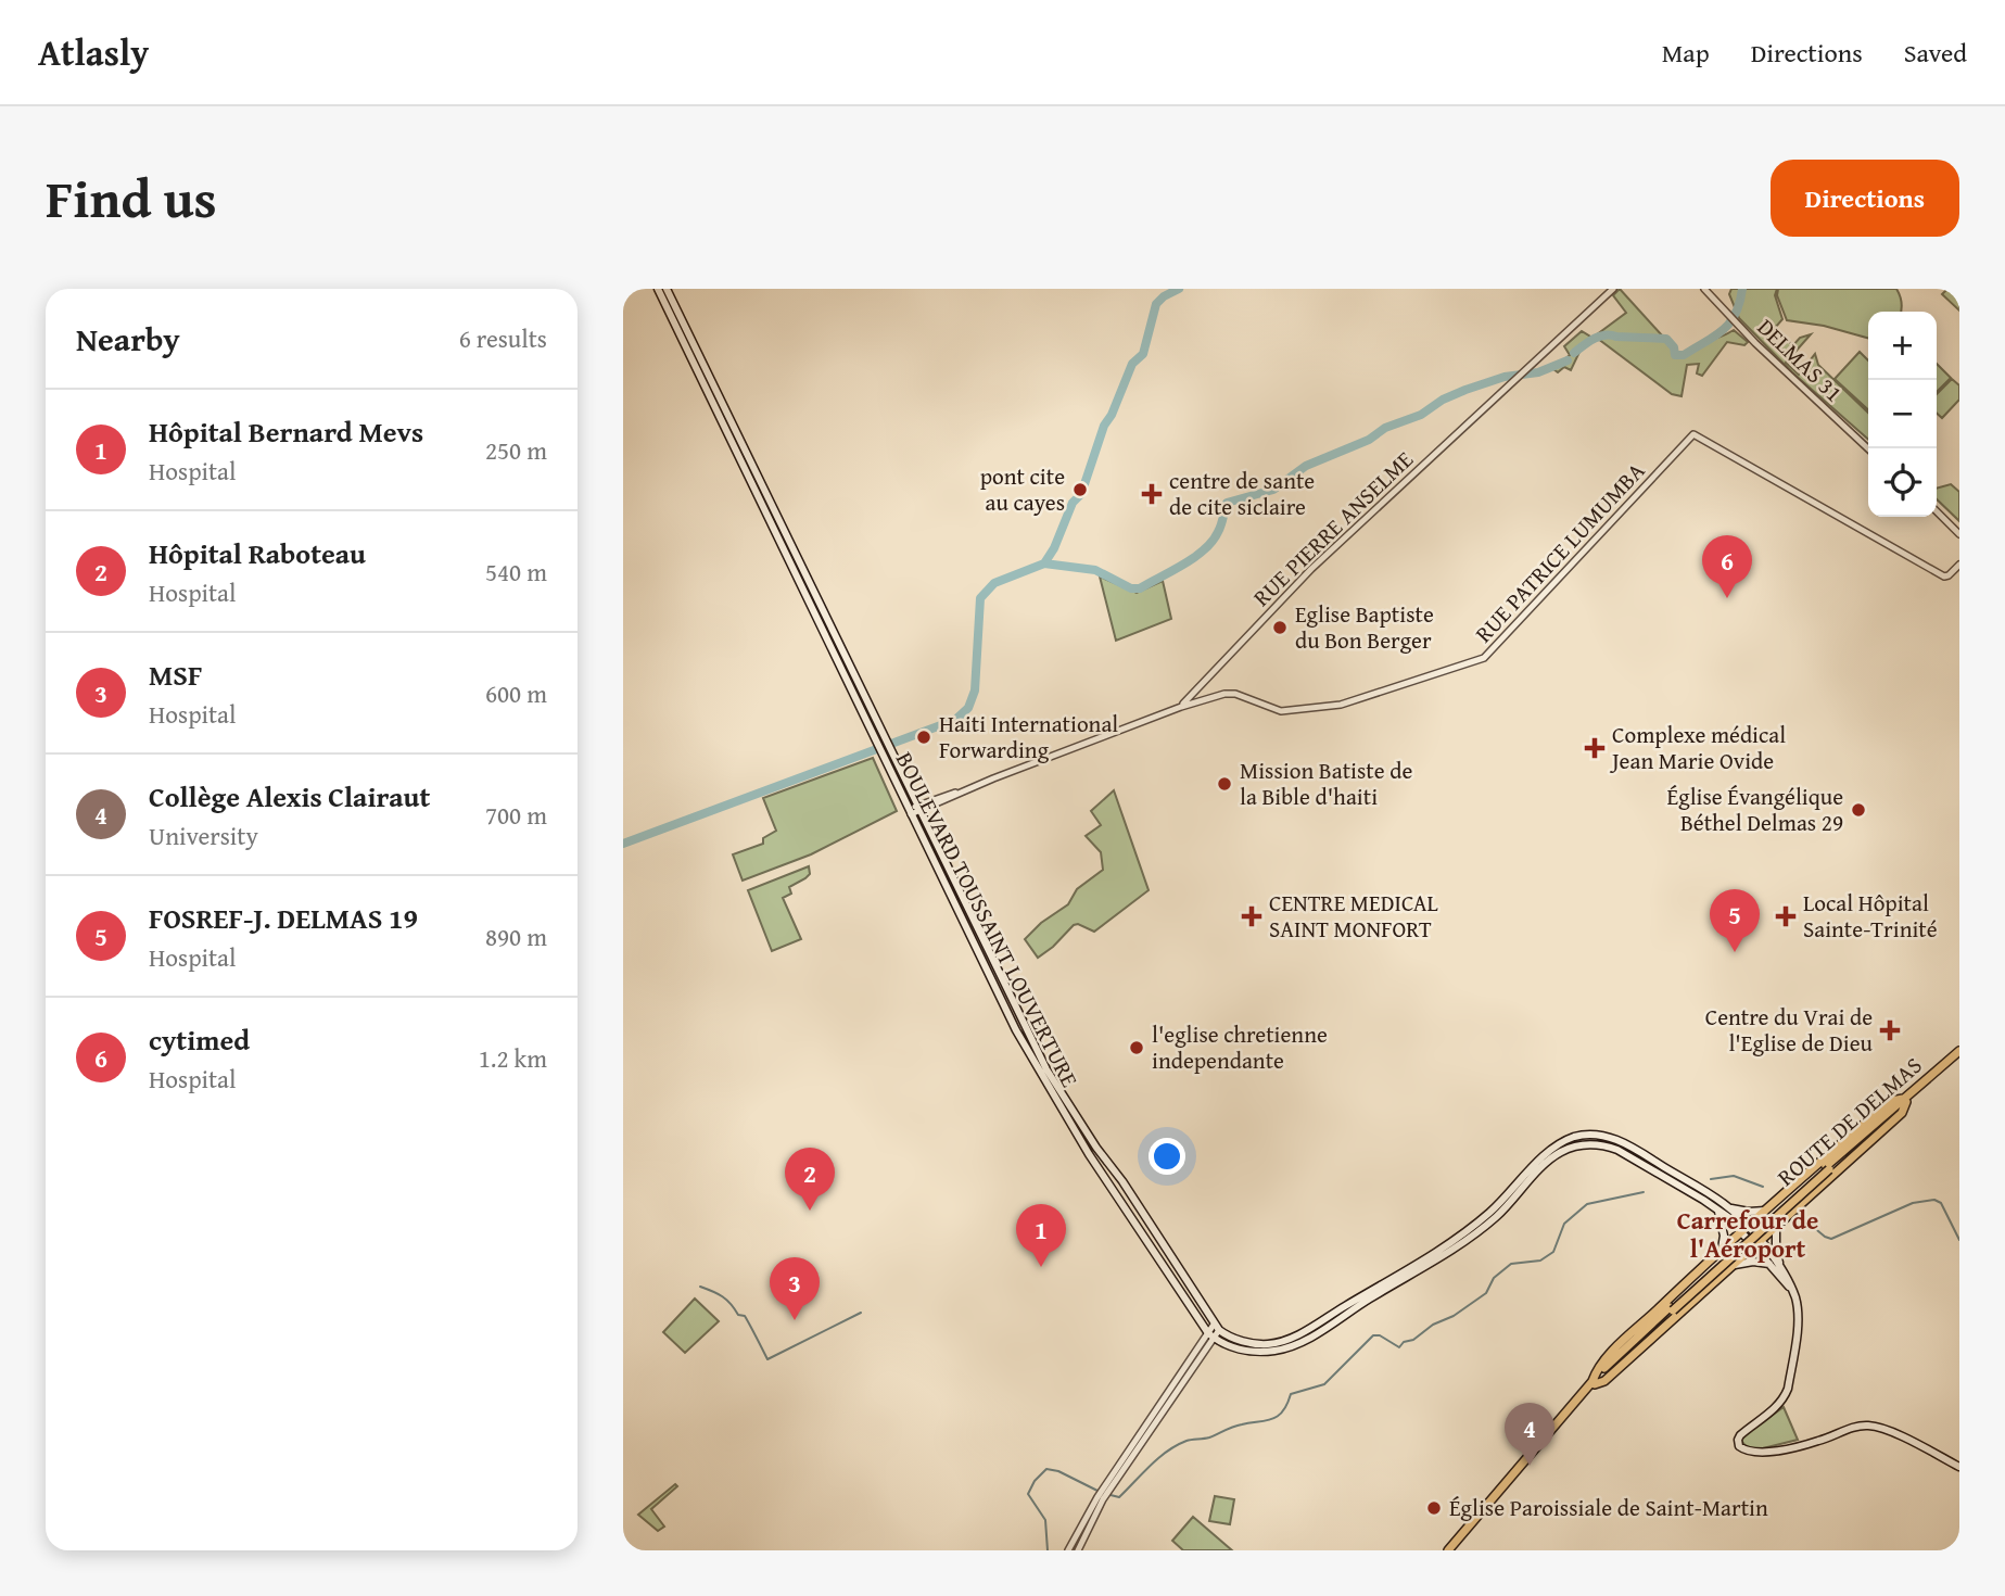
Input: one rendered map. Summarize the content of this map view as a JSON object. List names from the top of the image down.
{
  "streets": {
    "main road": ["BOULEVARD TOUSSAINT LOUVERTURE", "ROUTE DE DELMAS"],
    "street": ["DELMAS 31", "RUE PIERRE ANSELME", "RUE PATRICE LUMUMBA"]
  },
  "crossings": [
    ["RUE PIERRE ANSELME", "RUE PATRICE LUMUMBA"],
    ["RUE PATRICE LUMUMBA", "BOULEVARD TOUSSAINT LOUVERTURE"]
  ],
  "districts": ["Carrefour de l'Aéroport"],
  "places": {
    "other": [
      "pont cite au cayes",
      "Eglise Baptiste du Bon Berger",
      "Haiti International Forwarding",
      "Mission Batiste de la Bible d'haiti",
      "Église Évangélique Béthel Delmas 29",
      "l'eglise chretienne independante",
      "Église Paroissiale de Saint-Martin"
    ],
    "health": [
      "centre de sante de cite siclaire",
      "Complexe médical Jean Marie Ovide",
      "CENTRE MEDICAL SAINT MONFORT",
      "Local Hôpital Sainte-Trinité",
      "Centre du Vrai de l'Eglise de Dieu"
    ]
  },
  "page": {
    "header": "Atlasly",
    "nav": ["Map", "Directions", "Saved"],
    "title": "Find us",
    "buttons": "Directions",
    "heading": ["Nearby", "6 results"],
    "map_buttons": ["+", "−"],
    "list": [
      {
        "mark": "1",
        "name": "Hôpital Bernard Mevs",
        "note": "Hospital",
        "value": "250 m"
      },
      {
        "mark": "2",
        "name": "Hôpital Raboteau",
        "note": "Hospital",
        "value": "540 m"
      },
      {
        "mark": "3",
        "name": "MSF",
        "note": "Hospital",
        "value": "600 m"
      },
      {
        "mark": "4",
        "name": "Collège Alexis Clairaut",
        "note": "University",
        "value": "700 m"
      },
      {
        "mark": "5",
        "name": "FOSREF-J. DELMAS 19",
        "note": "Hospital",
        "value": "890 m"
      },
      {
        "mark": "6",
        "name": "cytimed",
        "note": "Hospital",
        "value": "1.2 km"
      }
    ],
    "pins": [
      "6",
      "5",
      "2",
      "1",
      "3",
      "4"
    ]
  }
}
